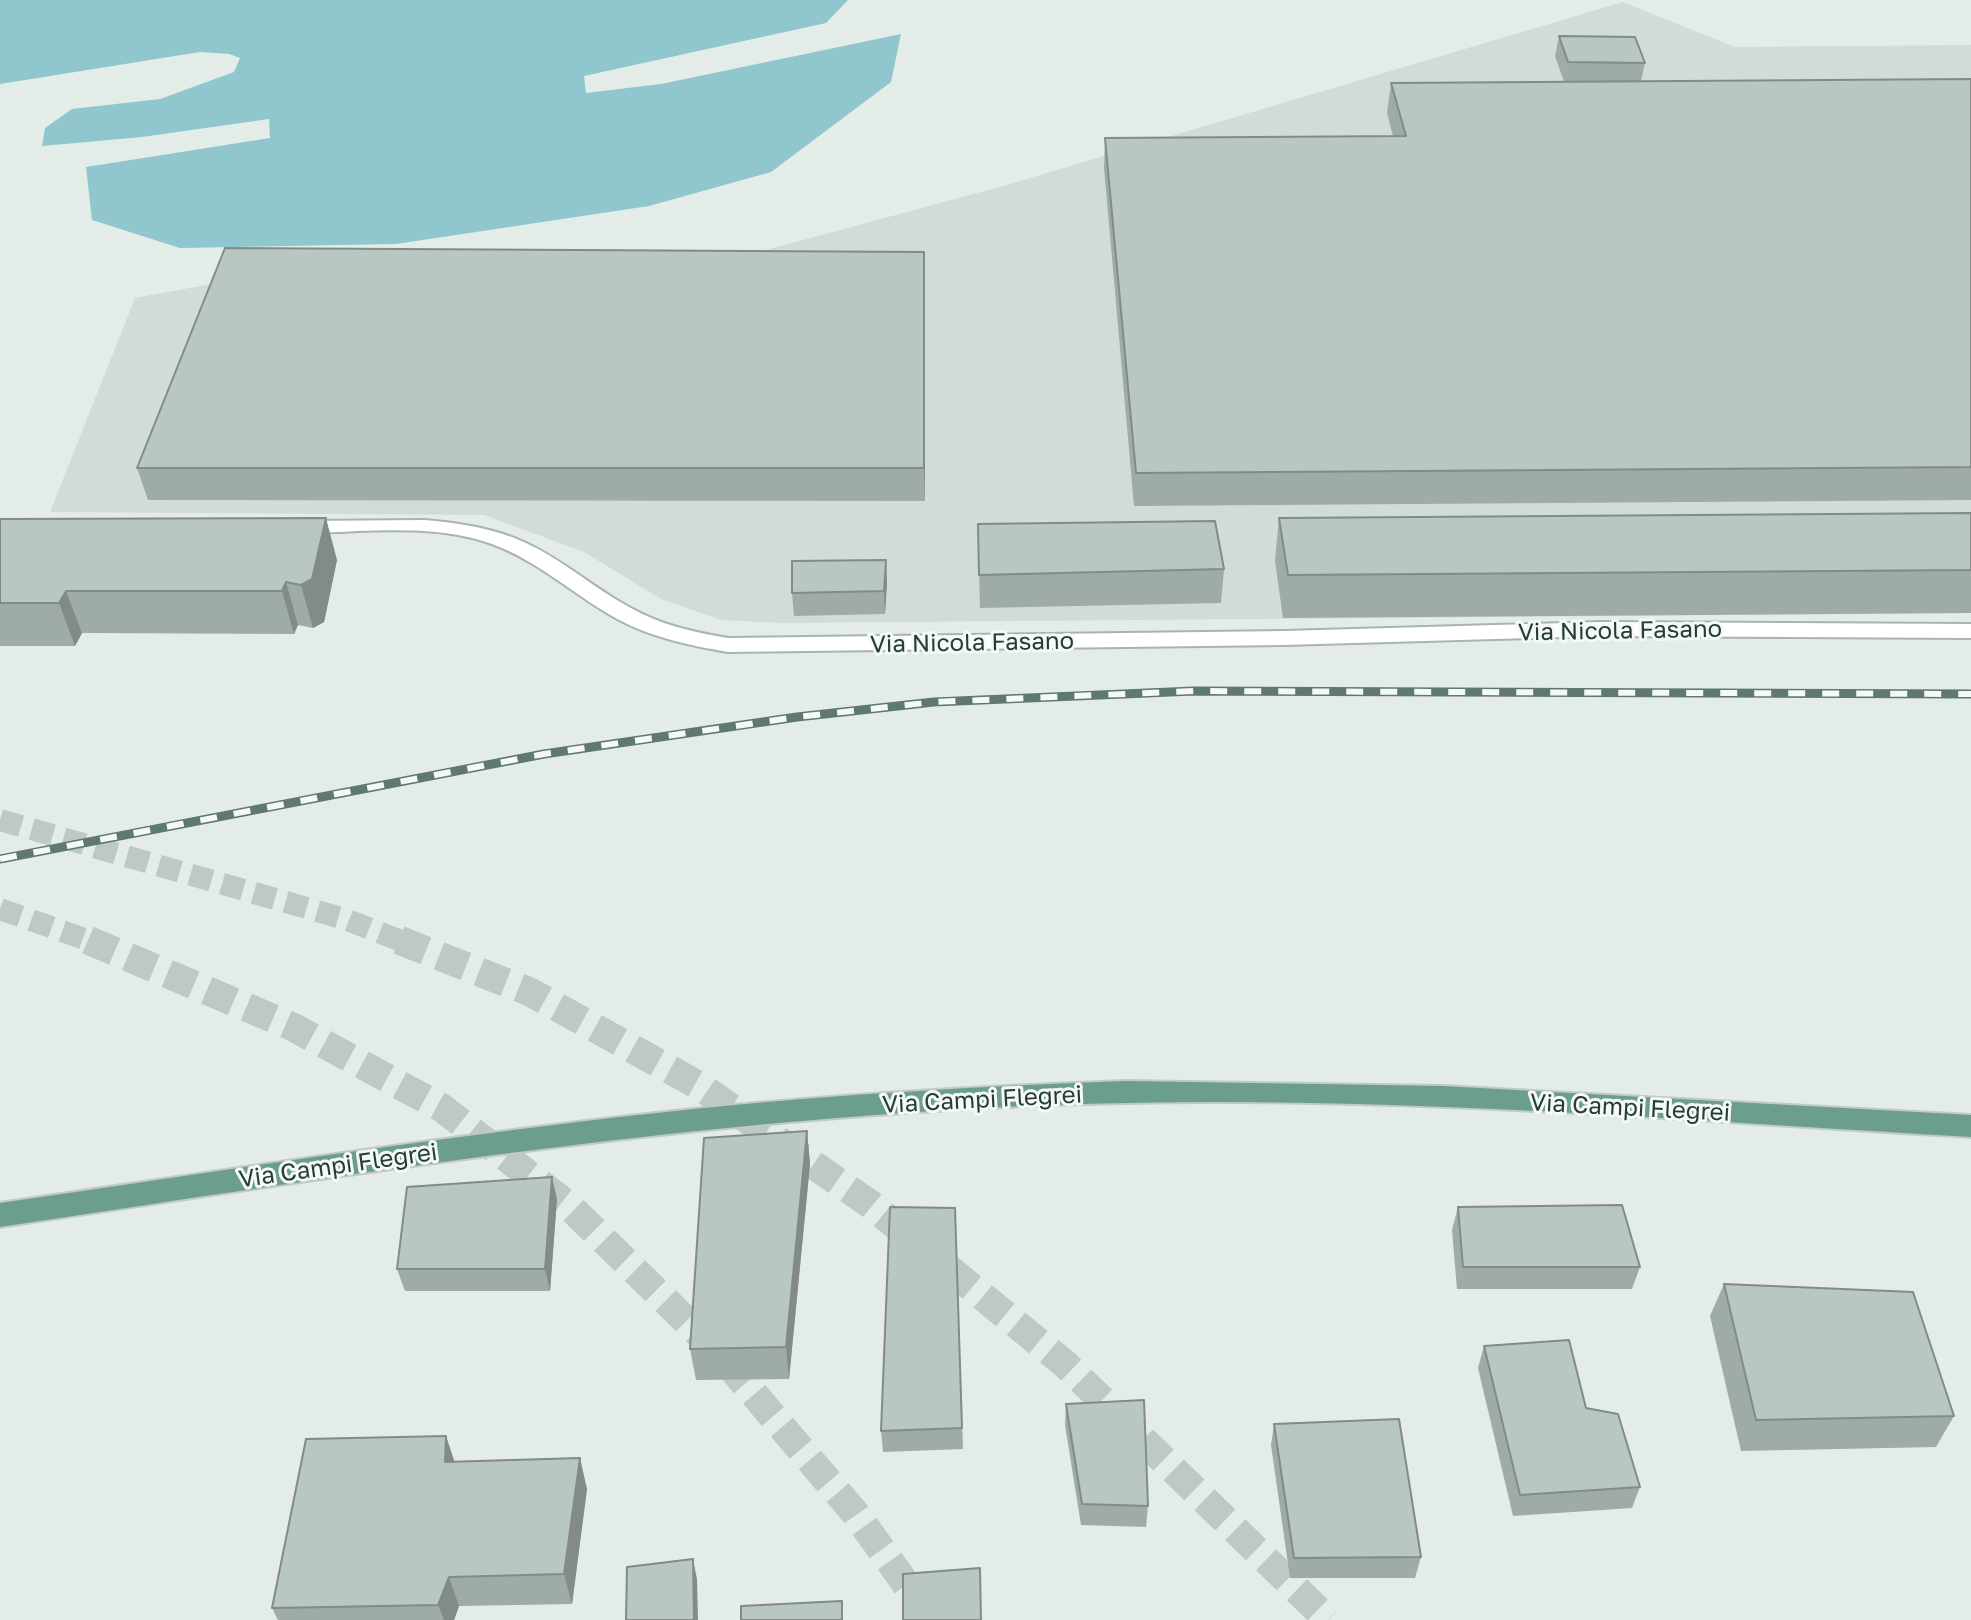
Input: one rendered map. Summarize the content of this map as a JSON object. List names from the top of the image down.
{
  "streets": {
    "main road": ["Via Campi Flegrei"],
    "street": ["Via Nicola Fasano"]
  }
}
